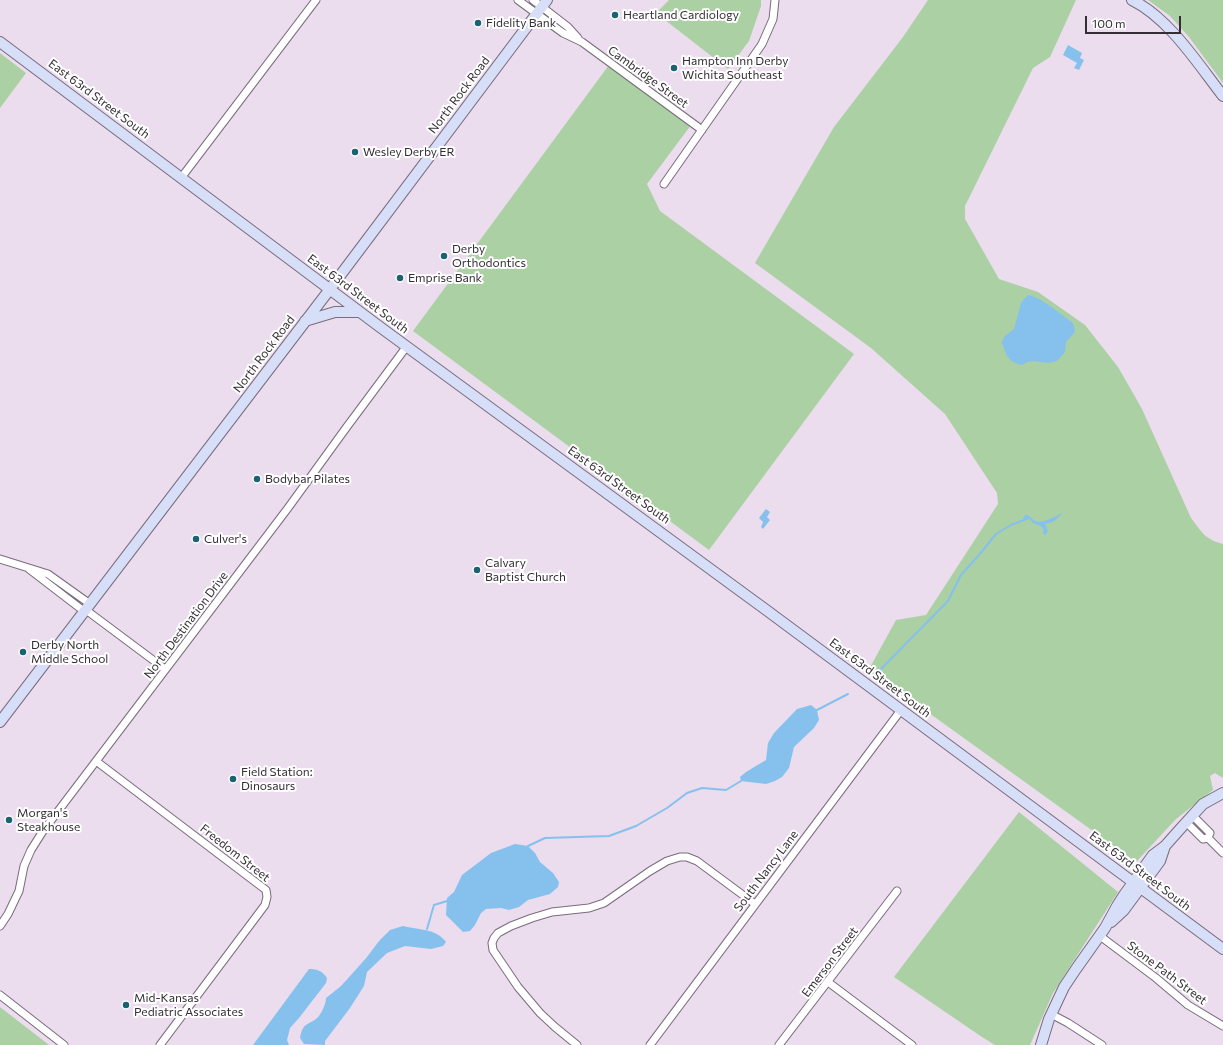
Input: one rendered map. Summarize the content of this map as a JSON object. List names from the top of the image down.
{
  "streets": {
    "main road": ["North Rock Road", "East 63rd Street South"],
    "street": [
      "Cambridge Street",
      "North Destination Drive",
      "Freedom Street",
      "South Nancy Lane",
      "Emerson Street",
      "Stone Path Street"
    ]
  },
  "crossings": [
    ["Cambridge Street", "North Rock Road"],
    ["North Rock Road", "East 63rd Street South"],
    ["East 63rd Street South", "North Destination Drive"],
    ["East 63rd Street South", "South Nancy Lane"],
    ["North Destination Drive", "Freedom Street"]
  ],
  "places": [
    "Heartland Cardiology",
    "Fidelity Bank",
    "Hampton Inn Derby Wichita Southeast",
    "Wesley Derby ER",
    "Derby Orthodontics",
    "Emprise Bank",
    "Bodybar Pilates",
    "Culver's",
    "Calvary Baptist Church",
    "Derby North Middle School",
    "Field Station: Dinosaurs",
    "Morgan's Steakhouse",
    "Mid-Kansas Pediatric Associates"
  ],
  "scale_bar": "100 m"
}
